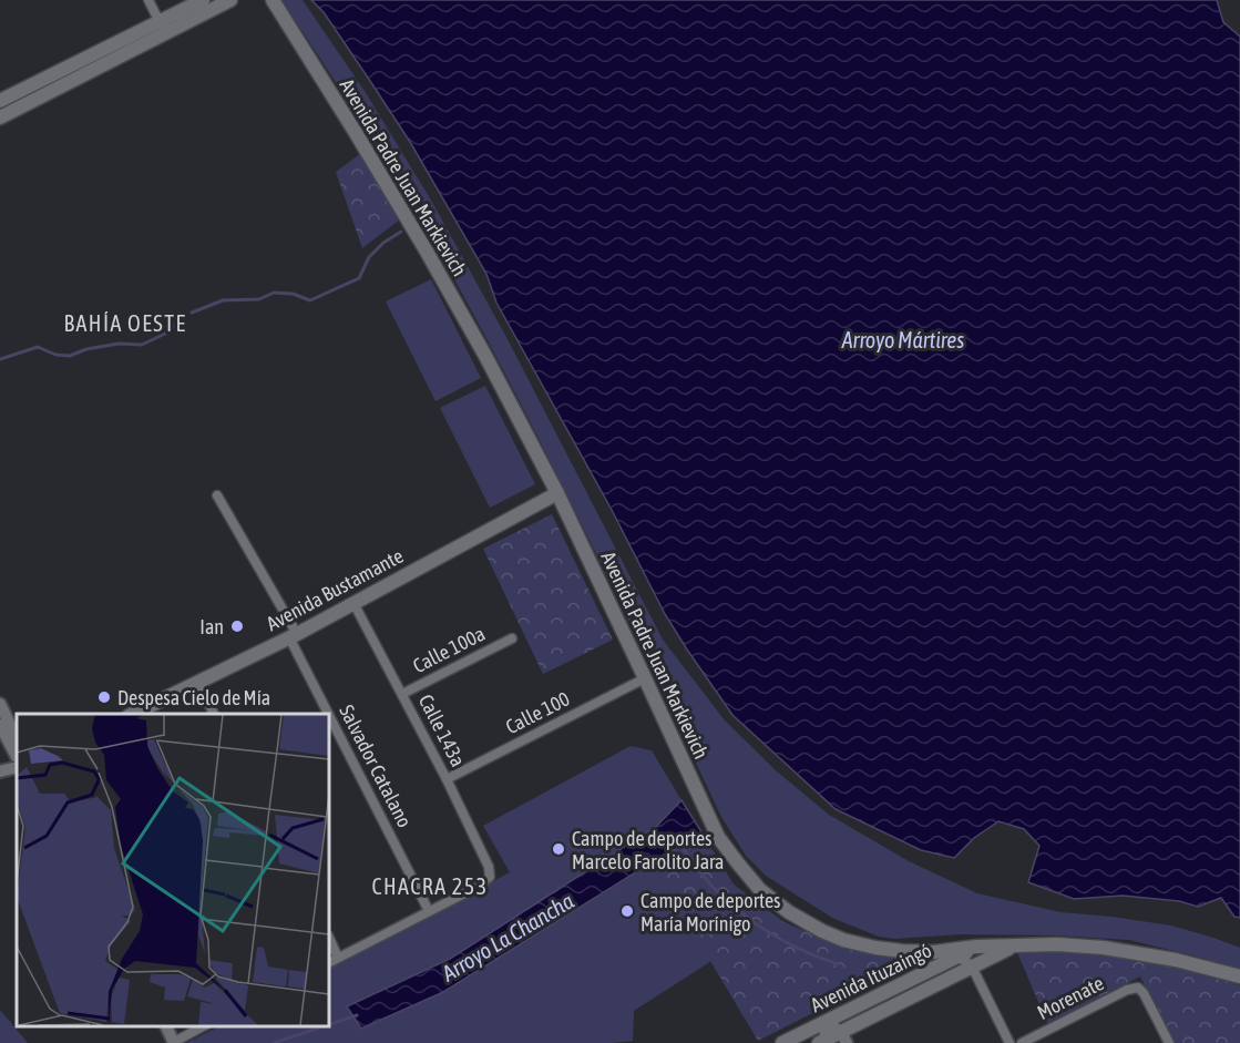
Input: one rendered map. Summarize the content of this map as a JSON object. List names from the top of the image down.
{
  "streets": {
    "main road": ["Avenida Padre Juan Markievich", "Avenida Bustamante", "Avenida Ituzaingó"],
    "street": [
      "Calle 100a",
      "Calle 100",
      "Calle 143a",
      "Salvador Catalano",
      "Morenate"
    ]
  },
  "crossings": [
    ["Avenida Padre Juan Markievich", "Avenida Bustamante"],
    ["Avenida Padre Juan Markievich", "Calle 100"],
    ["Avenida Padre Juan Markievich", "Avenida Ituzaingó"],
    ["Avenida Bustamante", "Calle 143a"],
    ["Avenida Bustamante", "Salvador Catalano"],
    ["Calle 100a", "Calle 143a"],
    ["Calle 100", "Calle 143a"],
    ["Calle 143a", "Salvador Catalano"]
  ],
  "districts": ["BAHÍA OESTE", "CHACRA 253"],
  "water": ["Arroyo Mártires", "Arroyo La Chancha"],
  "places": [
    "Ian",
    "Despesa Cielo de Mía",
    "Campo de deportes Marcelo Farolito Jara",
    "Campo de deportes María Morínigo"
  ]
}
